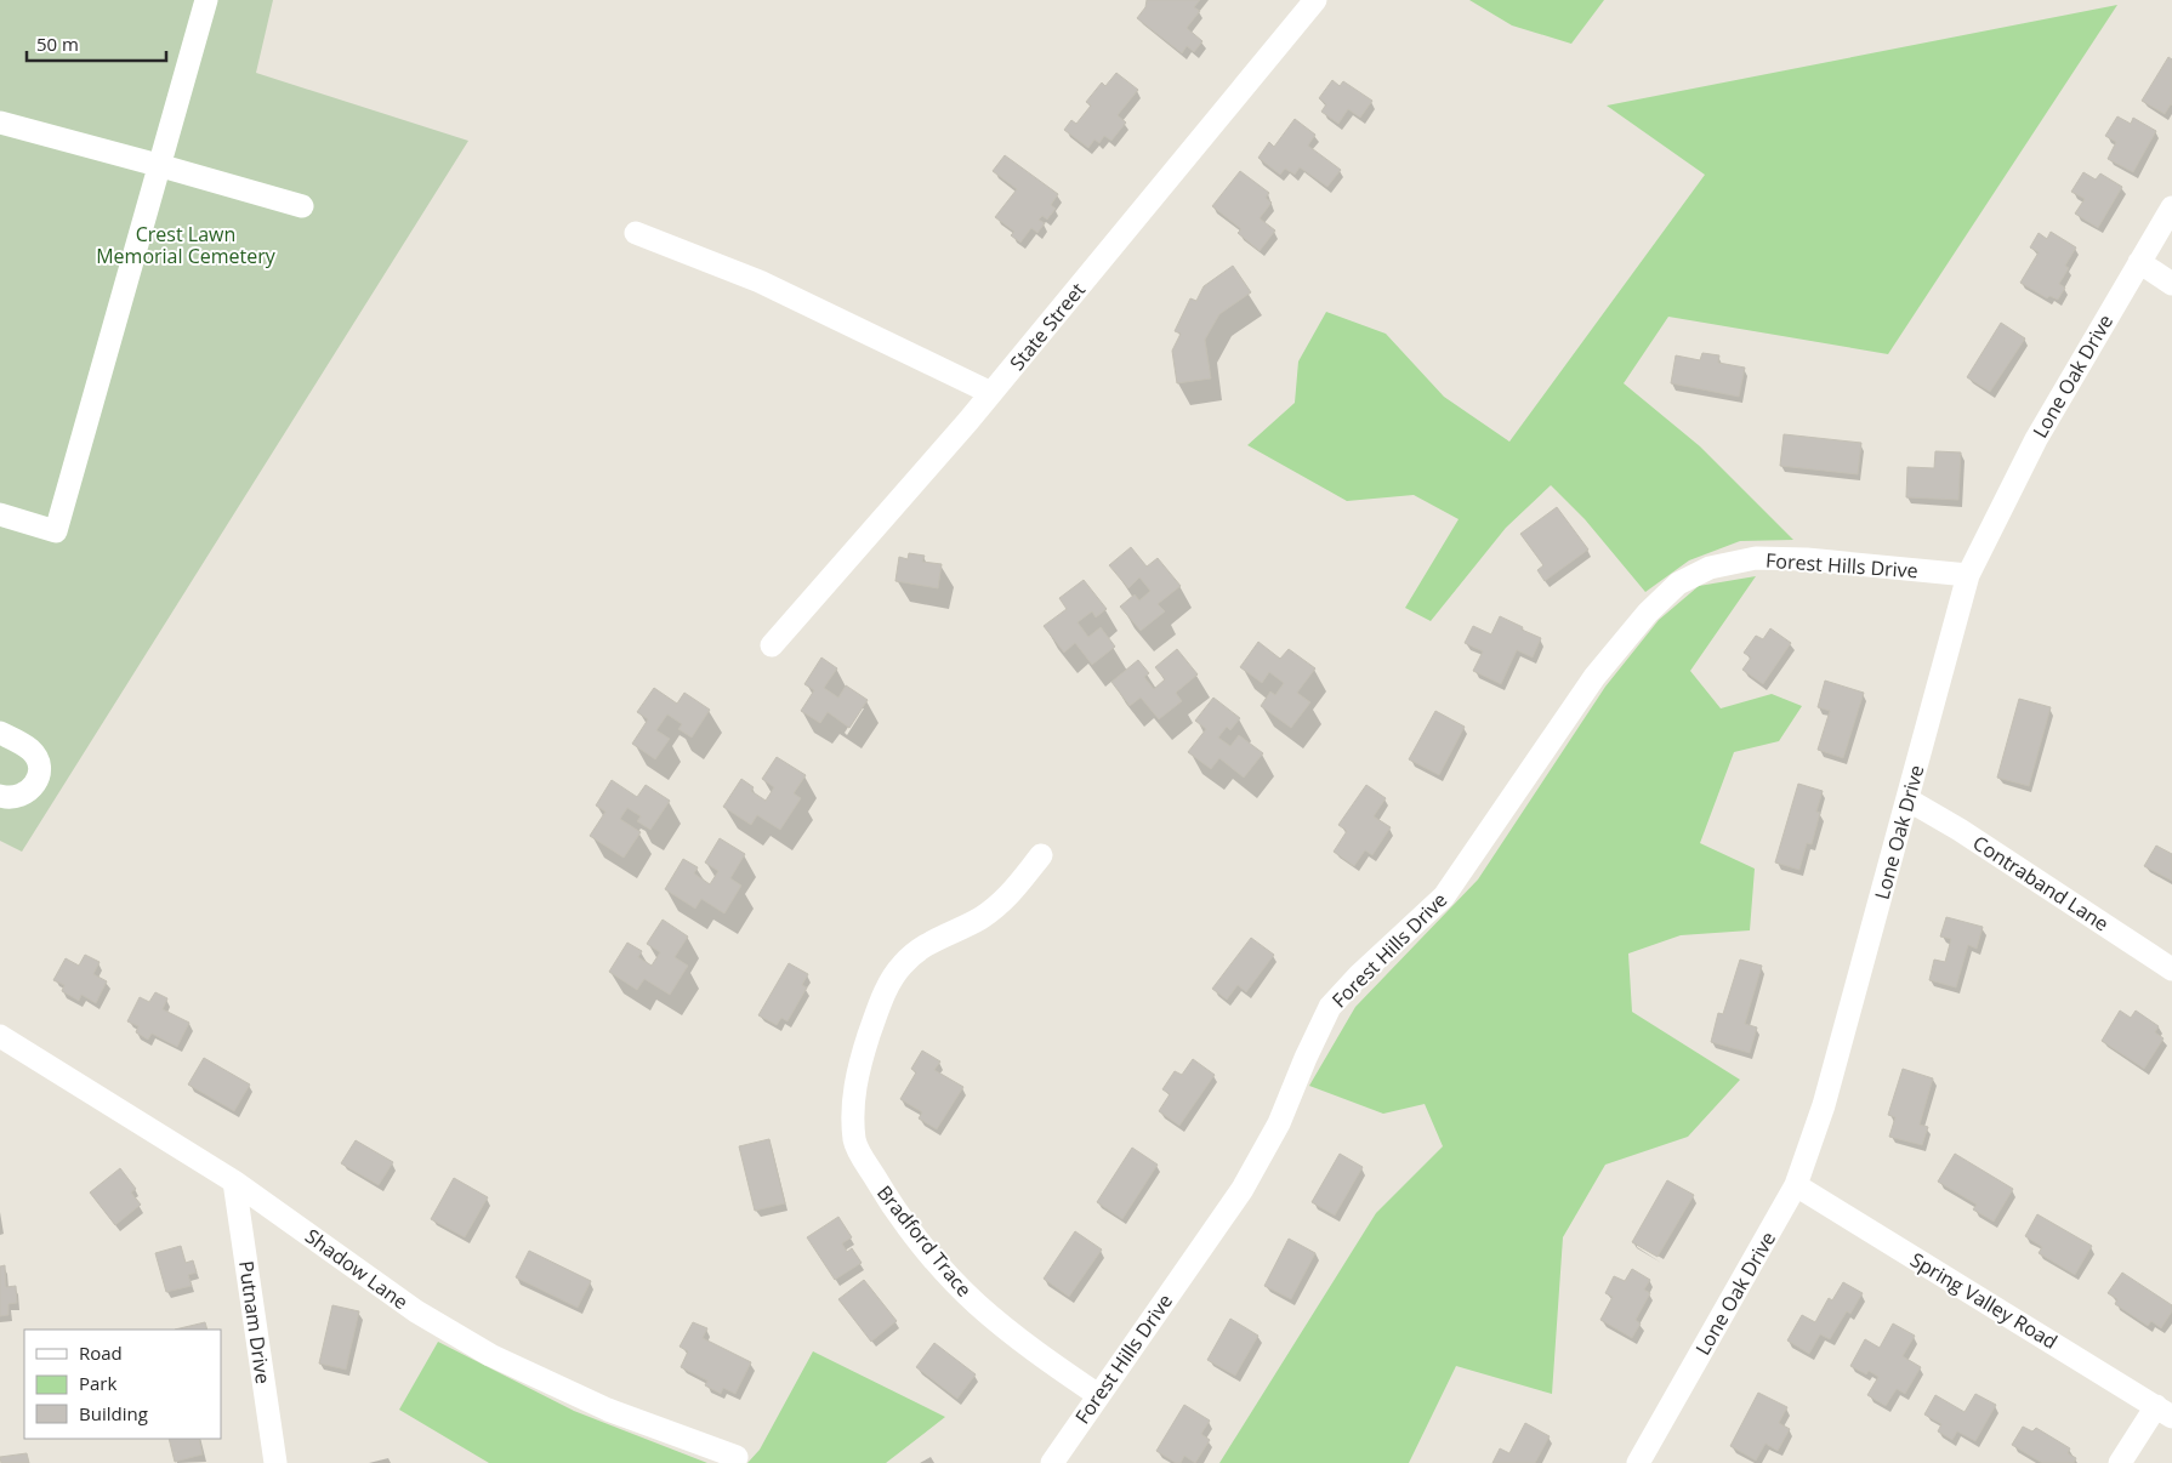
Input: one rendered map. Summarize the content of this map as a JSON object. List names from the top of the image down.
{
  "streets": {
    "street": [
      "State Street",
      "Lone Oak Drive",
      "Forest Hills Drive",
      "Contraband Lane",
      "Bradford Trace",
      "Shadow Lane",
      "Spring Valley Road",
      "Putnam Drive"
    ]
  },
  "crossings": [
    ["Lone Oak Drive", "Forest Hills Drive"],
    ["Lone Oak Drive", "Contraband Lane"],
    ["Lone Oak Drive", "Spring Valley Road"],
    ["Forest Hills Drive", "Bradford Trace"],
    ["Shadow Lane", "Putnam Drive"]
  ],
  "parks": ["Crest Lawn Memorial Cemetery"],
  "legend": ["Road", "Park", "Building"],
  "scale_bar": "50 m"
}
